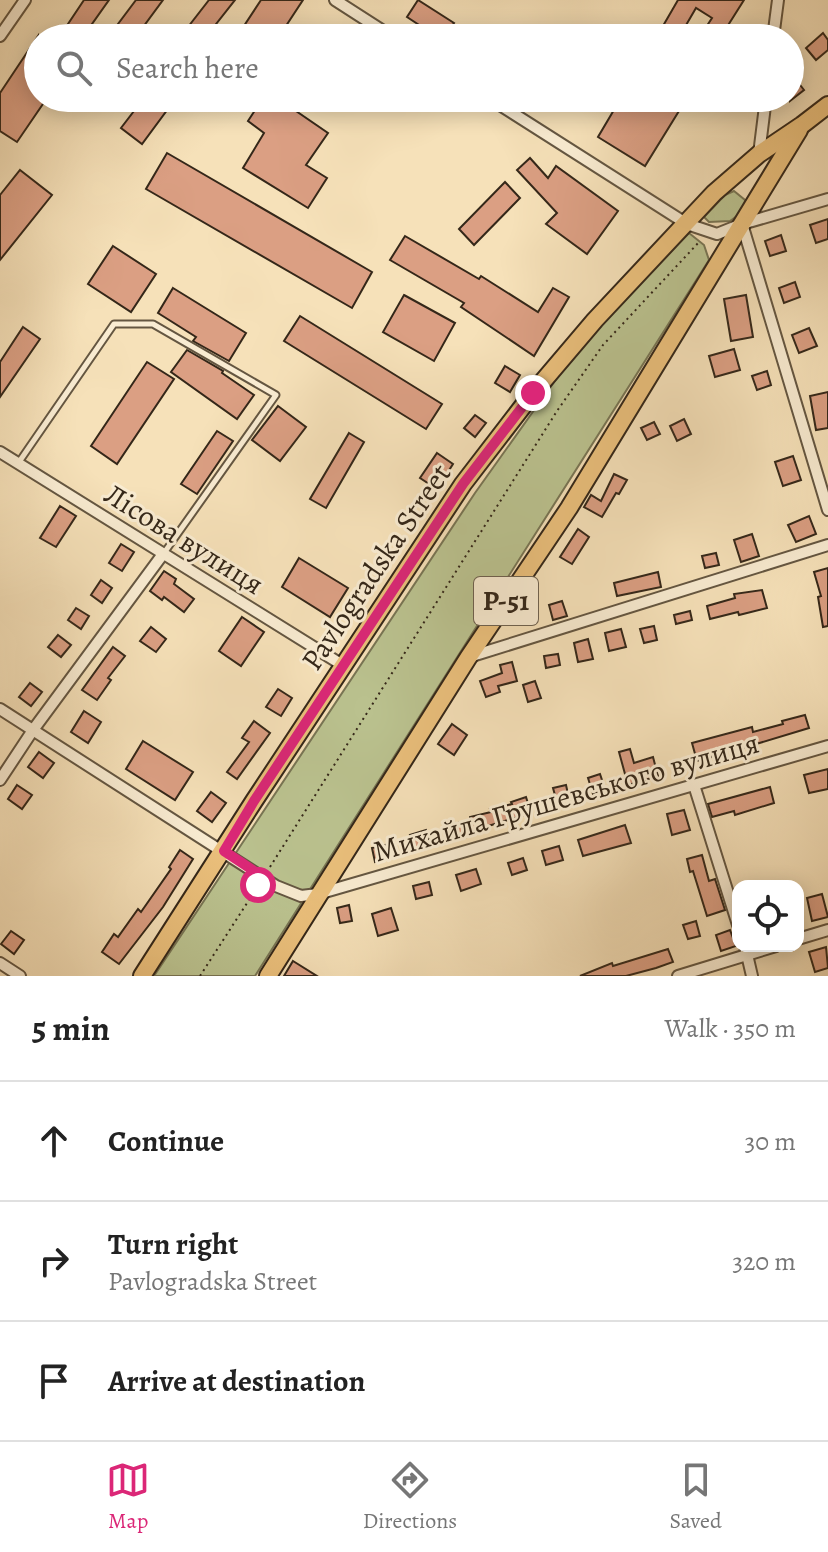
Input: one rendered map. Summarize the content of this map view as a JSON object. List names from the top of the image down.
{
  "streets": {
    "main road": ["Pavlogradska Street", "Р-51"],
    "street": ["Лісова вулиця", "Михайла Грушевського вулиця"]
  },
  "crossings": [
    ["Лісова вулиця", "Pavlogradska Street"],
    ["Pavlogradska Street", "Михайла Грушевського вулиця"]
  ],
  "page": {
    "search": "Search here",
    "heading": ["5 min", "Walk · 350 m"],
    "list": [
      ["Continue", "30 m"],
      ["Turn right", "Pavlogradska Street", "320 m"],
      "Arrive at destination"
    ],
    "nav": ["Map", "Directions", "Saved"]
  }
}
